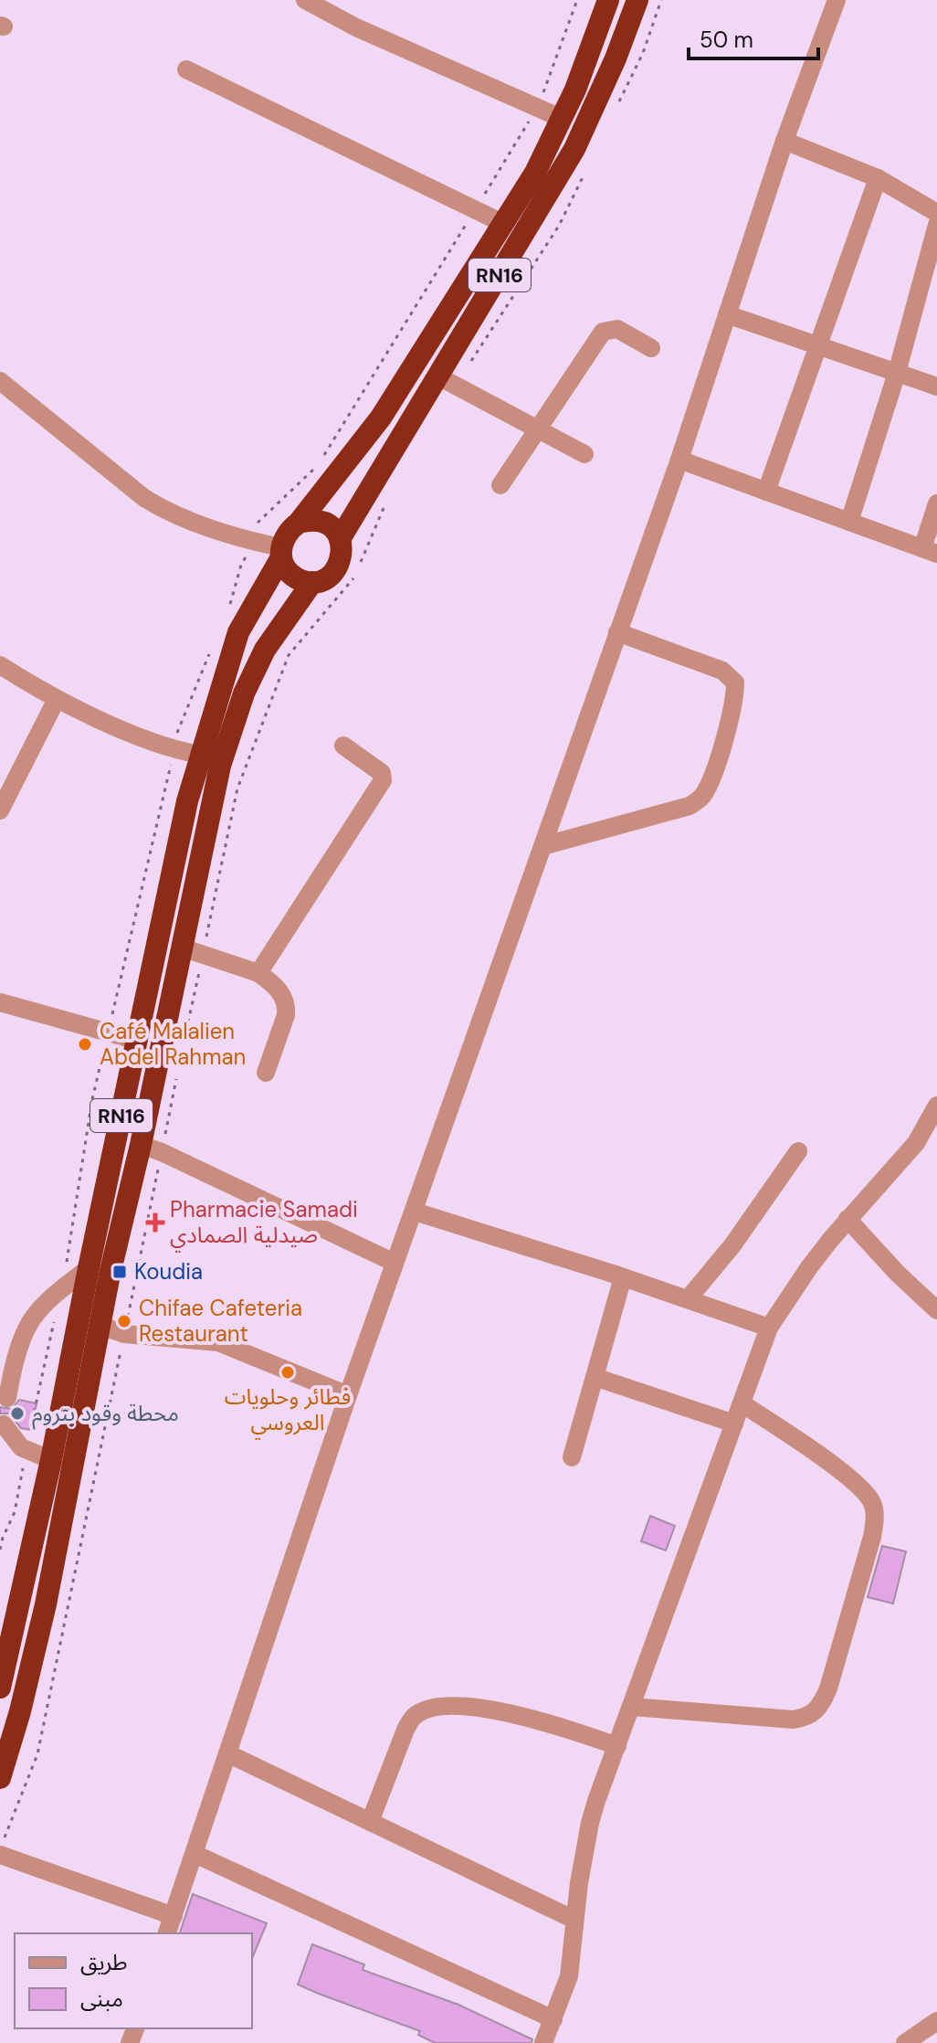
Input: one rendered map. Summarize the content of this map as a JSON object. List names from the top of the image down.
{
  "streets": {
    "highway": ["RN16"]
  },
  "places": {
    "other": [
      "Café Malalien Abdel Rahman",
      "Chifae Cafeteria Restaurant",
      "فطائر وحلويات العروسي",
      "محطة وقود بتروم"
    ],
    "health": ["Pharmacie Samadi صيدلية الصمادي"],
    "transit": ["Koudia"]
  },
  "legend": ["طريق", "مبنى"],
  "scale_bar": "50 m"
}
